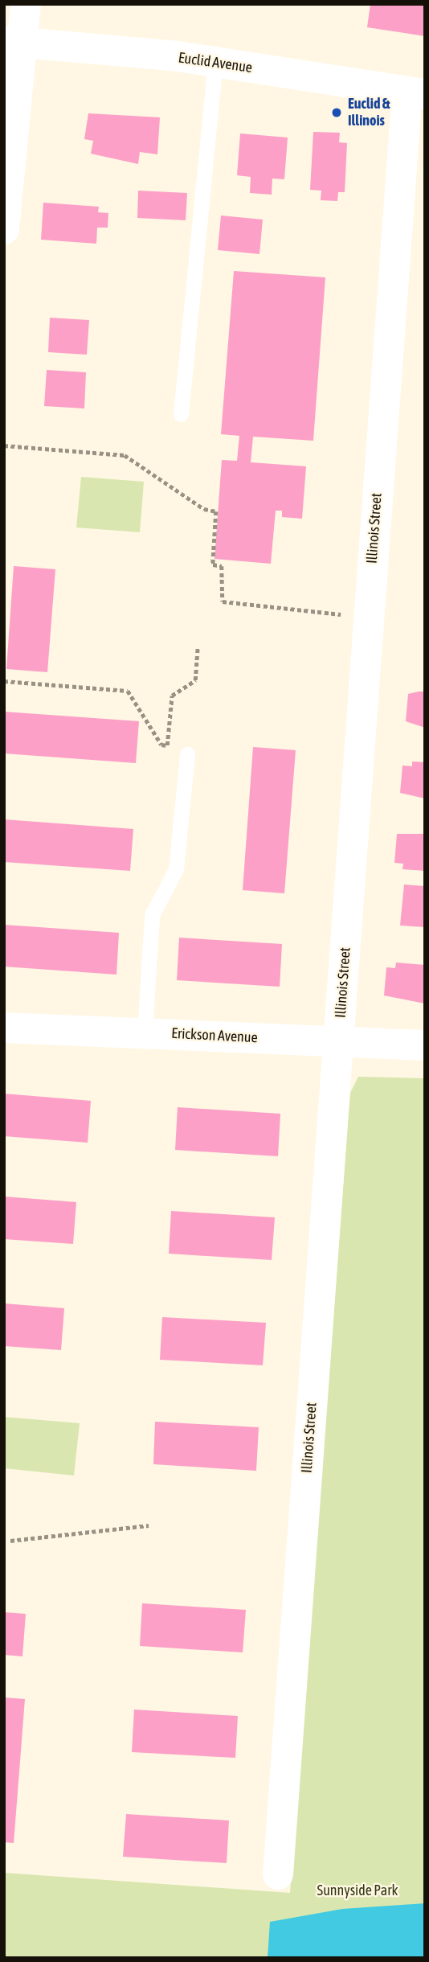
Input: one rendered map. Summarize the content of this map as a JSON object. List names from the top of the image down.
{
  "streets": {
    "street": ["Euclid Avenue", "Illinois Street", "Erickson Avenue"]
  },
  "crossings": [
    ["Euclid Avenue", "Illinois Street"],
    ["Illinois Street", "Erickson Avenue"]
  ],
  "parks": ["Sunnyside Park"],
  "places": ["Euclid & Illinois"]
}
